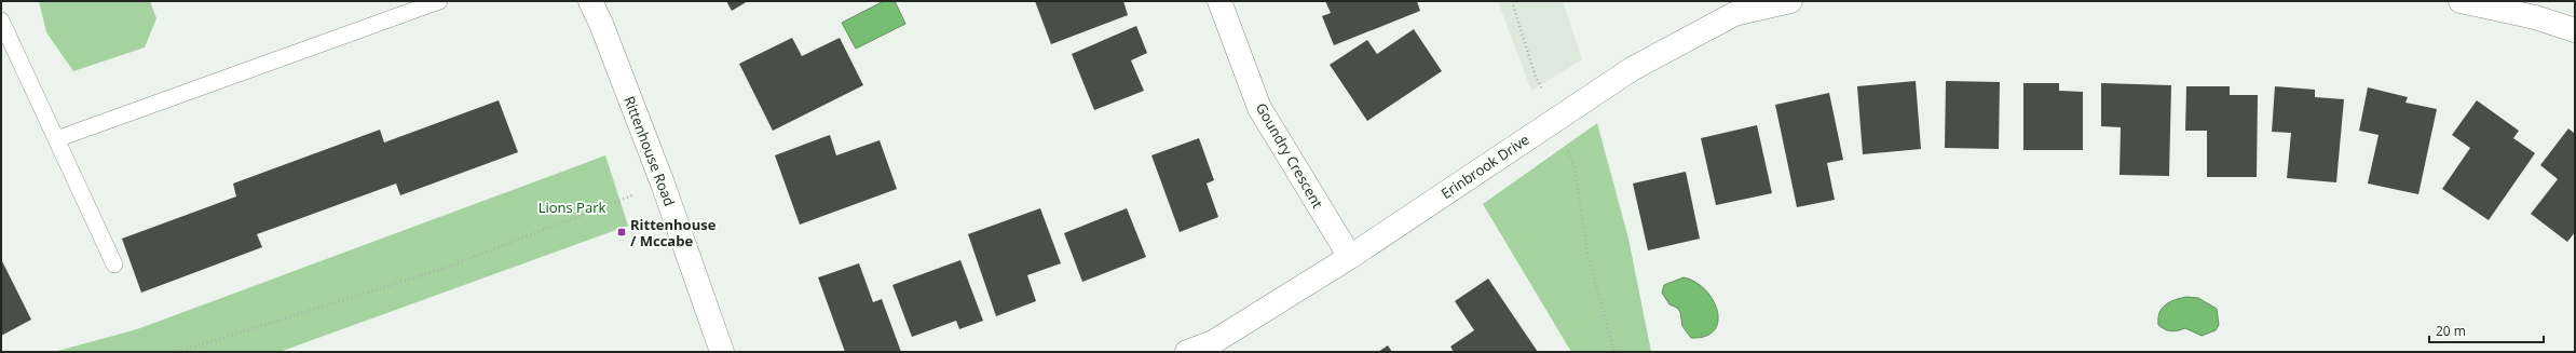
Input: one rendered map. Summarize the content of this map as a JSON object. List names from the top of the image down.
{
  "streets": {
    "street": ["Rittenhouse Road", "Goundry Crescent", "Erinbrook Drive"]
  },
  "crossings": [
    ["Goundry Crescent", "Erinbrook Drive"]
  ],
  "parks": ["Lions Park"],
  "places": {
    "transit": ["Rittenhouse / Mccabe"]
  },
  "scale_bar": "20 m"
}
